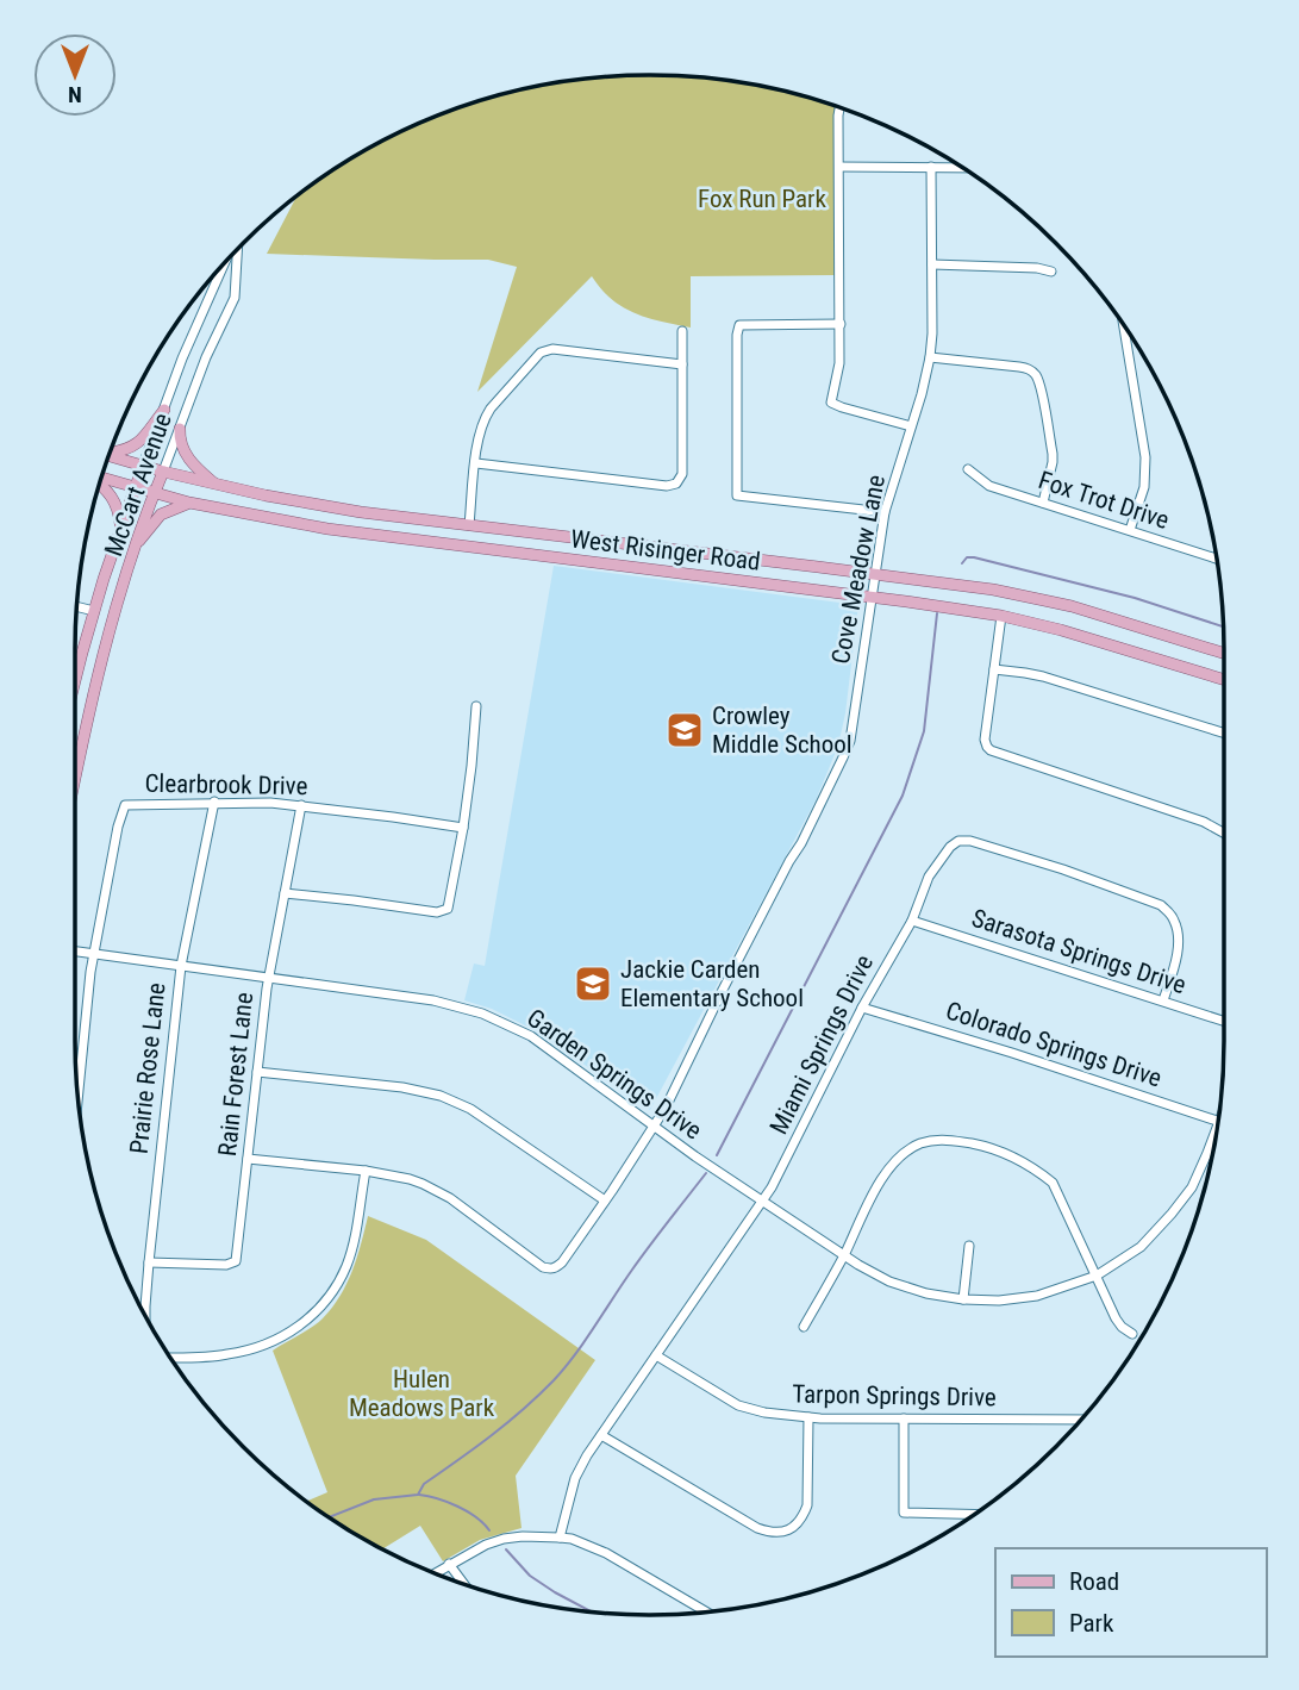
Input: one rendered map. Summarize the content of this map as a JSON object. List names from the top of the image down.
{
  "streets": {
    "main road": ["McCart Avenue", "West Risinger Road"],
    "street": [
      "Fox Trot Drive",
      "Cove Meadow Lane",
      "Clearbrook Drive",
      "Sarasota Springs Drive",
      "Miami Springs Drive",
      "Colorado Springs Drive",
      "Prairie Rose Lane",
      "Rain Forest Lane",
      "Garden Springs Drive",
      "Tarpon Springs Drive"
    ]
  },
  "crossings": [
    ["McCart Avenue", "West Risinger Road"],
    ["West Risinger Road", "Cove Meadow Lane"],
    ["Cove Meadow Lane", "Rain Forest Lane"],
    ["Cove Meadow Lane", "Garden Springs Drive"],
    ["Clearbrook Drive", "Prairie Rose Lane"],
    ["Clearbrook Drive", "Rain Forest Lane"],
    ["Clearbrook Drive", "Garden Springs Drive"],
    ["Sarasota Springs Drive", "Miami Springs Drive"],
    ["Miami Springs Drive", "Colorado Springs Drive"],
    ["Miami Springs Drive", "Garden Springs Drive"],
    ["Miami Springs Drive", "Tarpon Springs Drive"],
    ["Prairie Rose Lane", "Rain Forest Lane"],
    ["Prairie Rose Lane", "Garden Springs Drive"],
    ["Rain Forest Lane", "Garden Springs Drive"]
  ],
  "parks": ["Fox Run Park", "Hulen Meadows Park"],
  "places": {
    "school or university": ["Crowley Middle School", "Jackie Carden Elementary School"]
  },
  "legend": ["Road", "Park"],
  "north": "bottom"
}
